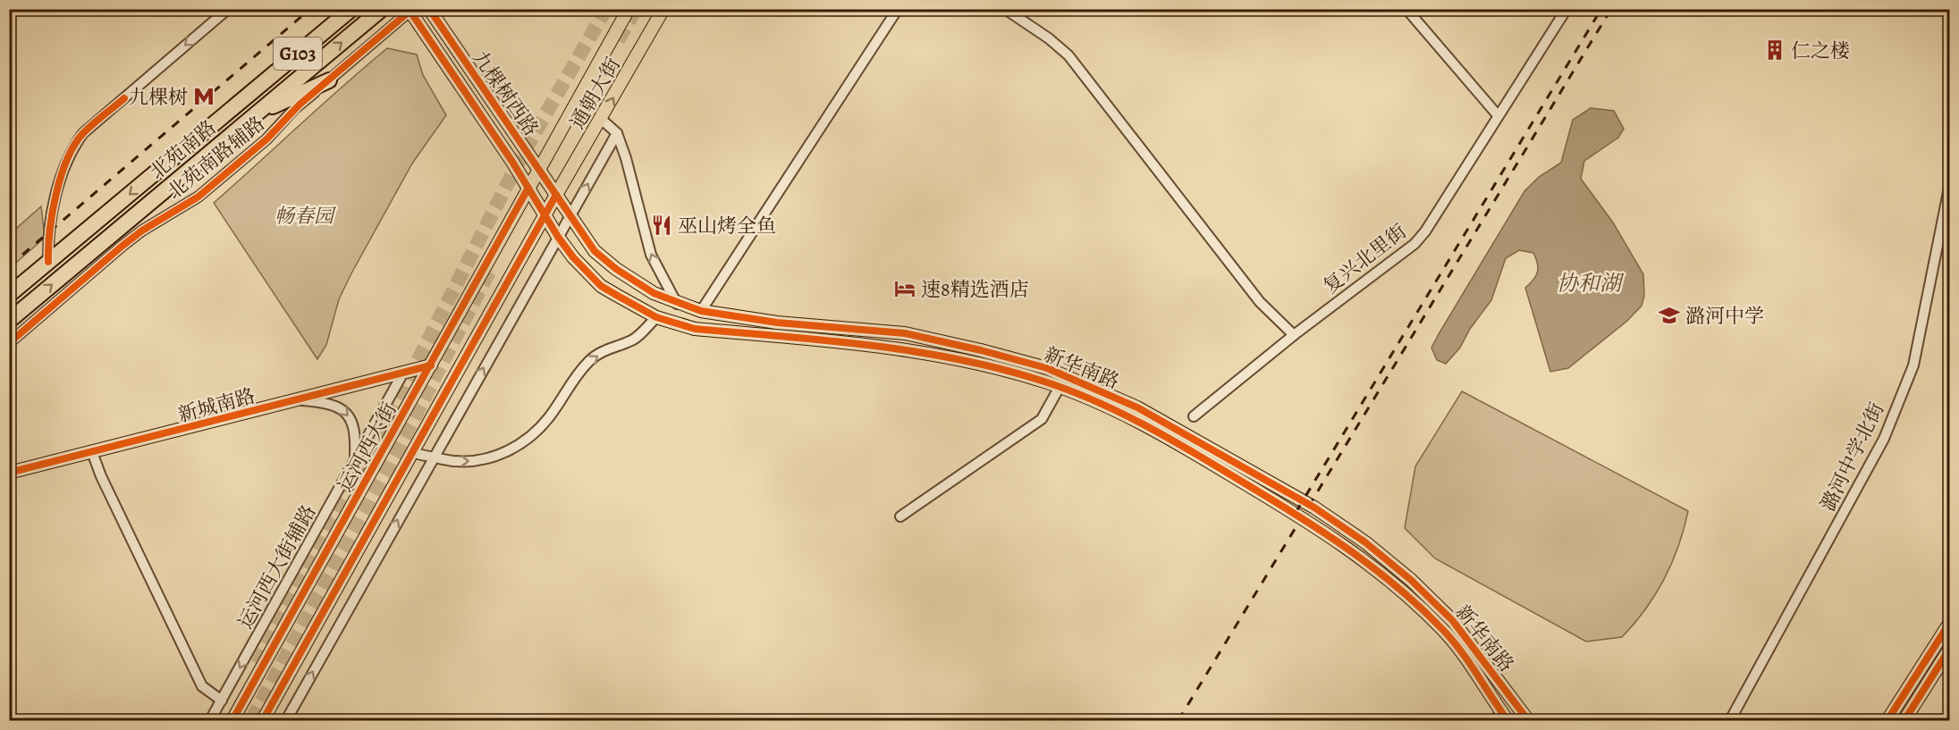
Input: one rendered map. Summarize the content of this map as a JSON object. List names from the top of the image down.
{
  "streets": {
    "highway": ["G103", "北苑南路"],
    "main road": [
      "九棵树西路",
      "通朝大街",
      "新华南路",
      "新城南路",
      "运河西大街"
    ],
    "street": [
      "北苑南路辅路",
      "复兴北里街",
      "潞河中学北街",
      "运河西大街辅路"
    ]
  },
  "crossings": [
    ["九棵树西路", "通朝大街"],
    ["九棵树西路", "北苑南路辅路"],
    ["九棵树西路", "新华南路"],
    ["九棵树西路", "运河西大街"],
    ["通朝大街", "新华南路"],
    ["通朝大街", "运河西大街"],
    ["新城南路", "运河西大街"],
    ["新城南路", "运河西大街辅路"]
  ],
  "water": ["协和湖"],
  "parks": ["畅春园"],
  "places": {
    "building": ["仁之楼"],
    "metro station": ["九棵树"],
    "restaurant": ["巫山烤全鱼"],
    "hotel": ["速8精选酒店"],
    "school or university": ["潞河中学"]
  }
}
